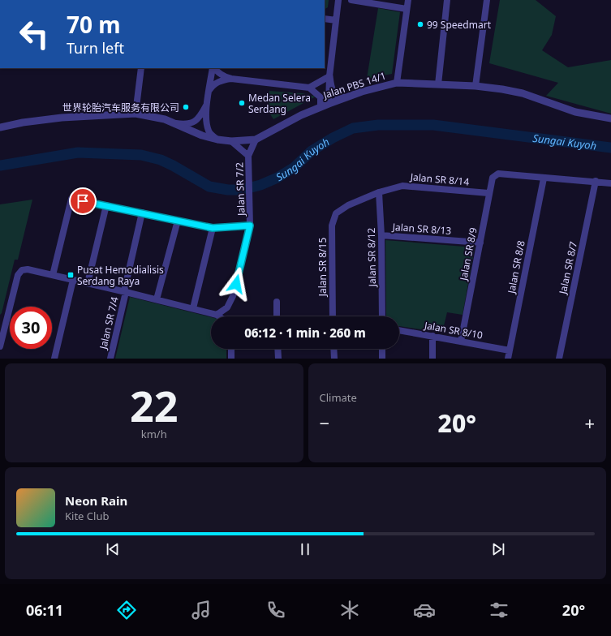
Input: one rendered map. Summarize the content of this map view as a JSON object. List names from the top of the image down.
{
  "streets": {
    "street": [
      "Jalan PBS 14/1",
      "Jalan SR 8/14",
      "Jalan SR 7/2",
      "Jalan SR 8/13",
      "Jalan SR 8/9",
      "Jalan SR 8/12",
      "Jalan SR 8/15",
      "Jalan SR 8/8",
      "Jalan SR 8/7",
      "Jalan SR 7/4",
      "Jalan SR 8/10"
    ]
  },
  "crossings": [
    ["Jalan PBS 14/1", "Jalan SR 7/2"],
    ["Jalan SR 8/14", "Jalan SR 8/9"],
    ["Jalan SR 8/14", "Jalan SR 8/12"],
    ["Jalan SR 8/14", "Jalan SR 8/15"],
    ["Jalan SR 8/13", "Jalan SR 8/9"],
    ["Jalan SR 8/13", "Jalan SR 8/12"],
    ["Jalan SR 8/9", "Jalan SR 8/8"],
    ["Jalan SR 8/9", "Jalan SR 8/10"],
    ["Jalan SR 8/8", "Jalan SR 8/10"]
  ],
  "water": ["Sungai Kuyoh"],
  "places": {
    "other": ["99 Speedmart", "Medan Selera Serdang", "世界轮胎汽车服务有限公司"],
    "transit": ["Pusat Hemodialisis Serdang Raya"]
  },
  "page": {
    "turn": ["70 m", "Turn left"],
    "limit": "30",
    "trip": "06:12 · 1 min · 260 m",
    "tile": [
      ["22", "km/h"],
      "Climate"
    ],
    "heat": ["−", "20°", "+"],
    "song": ["Neon Rain", "Kite Club"],
    "tabs": ["06:11", "20°"]
  }
}
